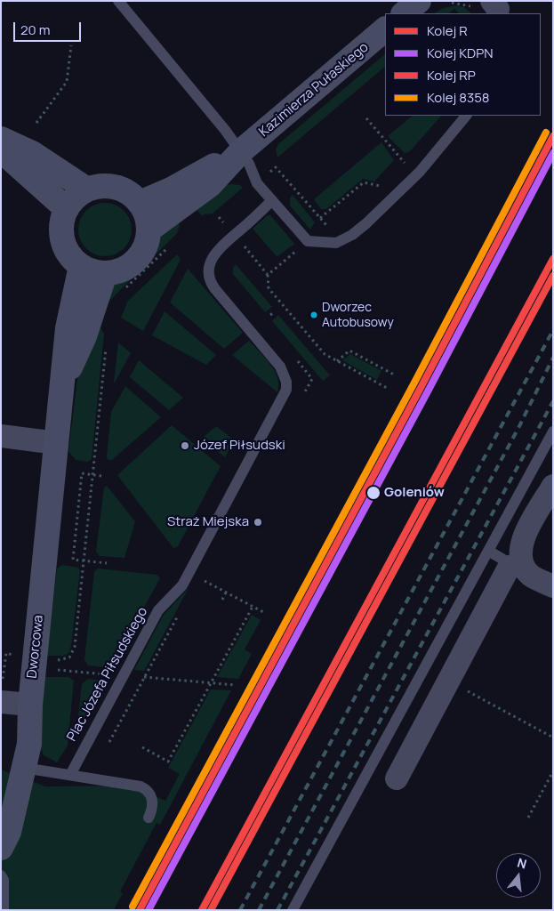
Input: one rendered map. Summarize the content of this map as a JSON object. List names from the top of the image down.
{
  "streets": {
    "street": ["Kazimierza Pułaskiego", "Dworcowa"],
    "lane": ["Plac Józefa Piłsudskiego"]
  },
  "crossings": [
    ["Kazimierza Pułaskiego", "Dworcowa"]
  ],
  "places": [
    "Dworzec Autobusowy",
    "Józef Piłsudski",
    "Goleniów",
    "Straż Miejska"
  ],
  "lines": [
    "rail line 8358",
    "rail line R",
    "rail line KDPN",
    "rail line RP"
  ],
  "legend": [
    "Kolej R",
    "Kolej KDPN",
    "Kolej RP",
    "Kolej 8358"
  ],
  "scale_bar": "20 m",
  "north": "top"
}
